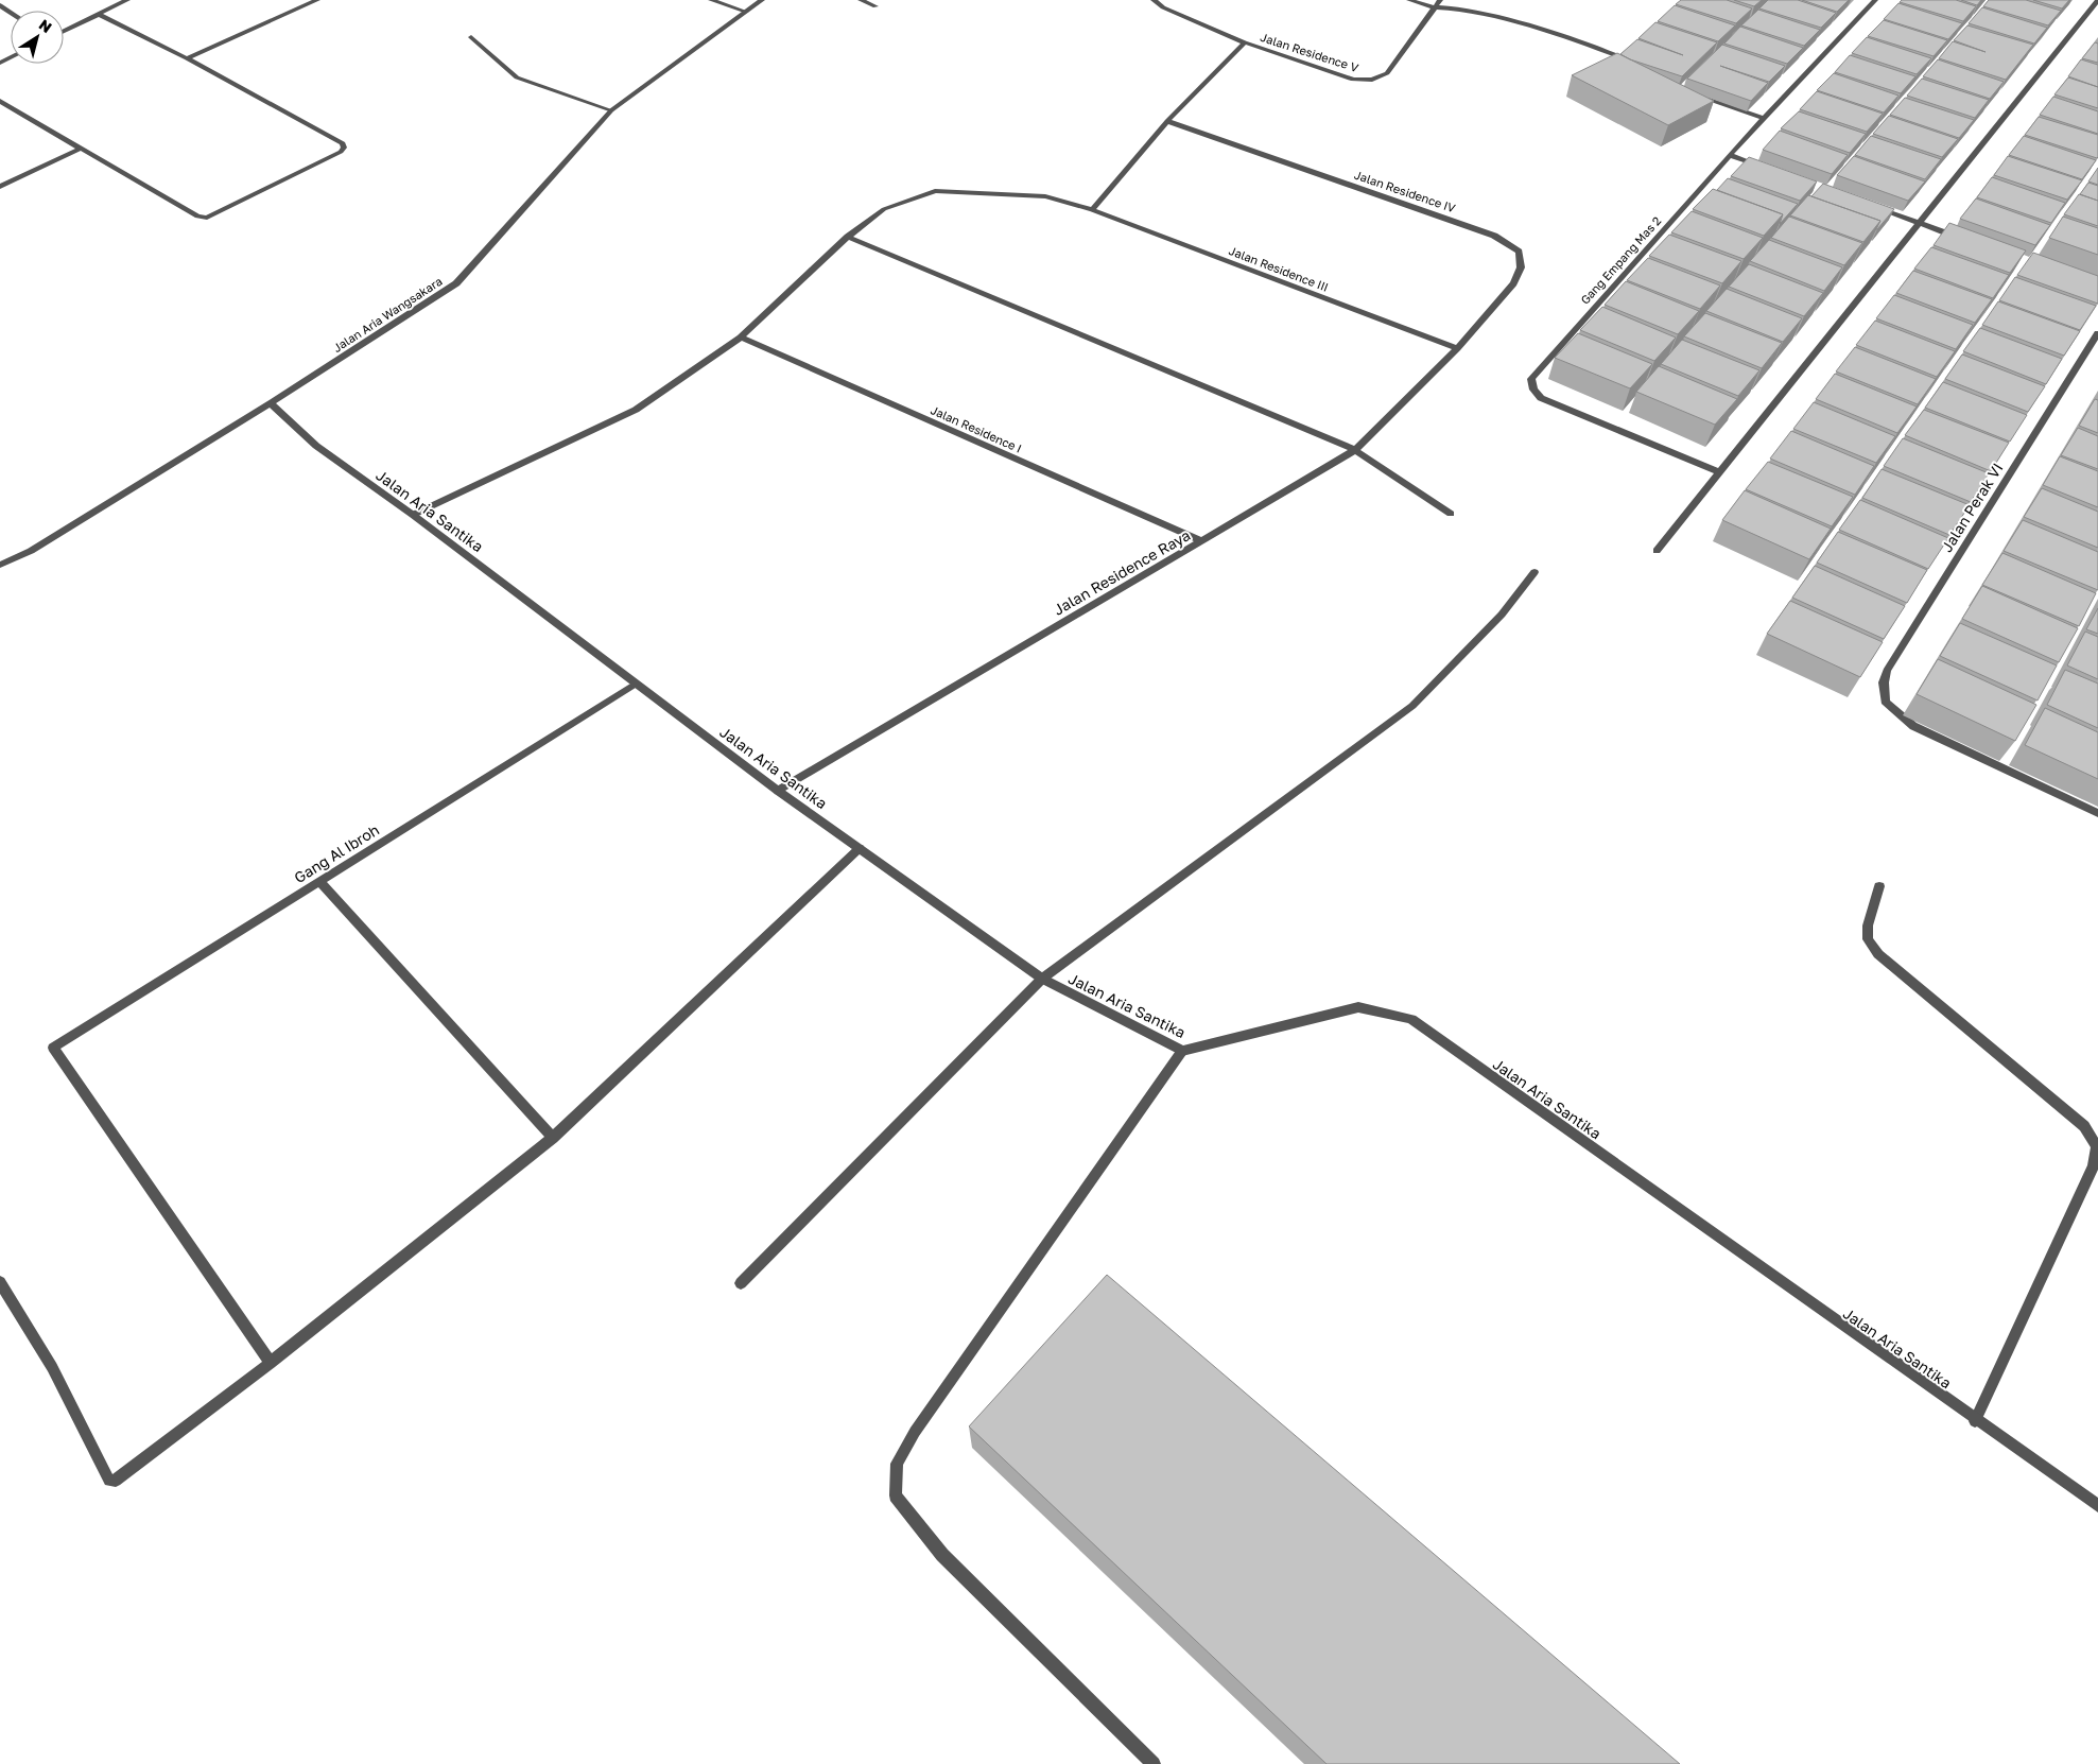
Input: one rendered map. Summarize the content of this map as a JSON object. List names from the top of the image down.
{
  "streets": {
    "street": [
      "Jalan Residence V",
      "Jalan Residence IV",
      "Gang Empang Mas 2",
      "Jalan Residence III",
      "Jalan Aria Wangsakara",
      "Jalan Residence I",
      "Jalan Perak VI",
      "Jalan Aria Santika",
      "Jalan Residence Raya",
      "Gang Al Ibroh"
    ]
  },
  "crossings": [
    ["Jalan Residence IV", "Jalan Residence III"],
    ["Jalan Residence IV", "Jalan Residence Raya"],
    ["Jalan Residence III", "Jalan Residence I"],
    ["Jalan Residence III", "Jalan Aria Santika"],
    ["Jalan Residence III", "Jalan Residence Raya"],
    ["Jalan Aria Wangsakara", "Jalan Aria Santika"],
    ["Jalan Residence I", "Jalan Residence Raya"],
    ["Jalan Aria Santika", "Jalan Residence Raya"],
    ["Jalan Aria Santika", "Gang Al Ibroh"]
  ],
  "north": "top right"
}
